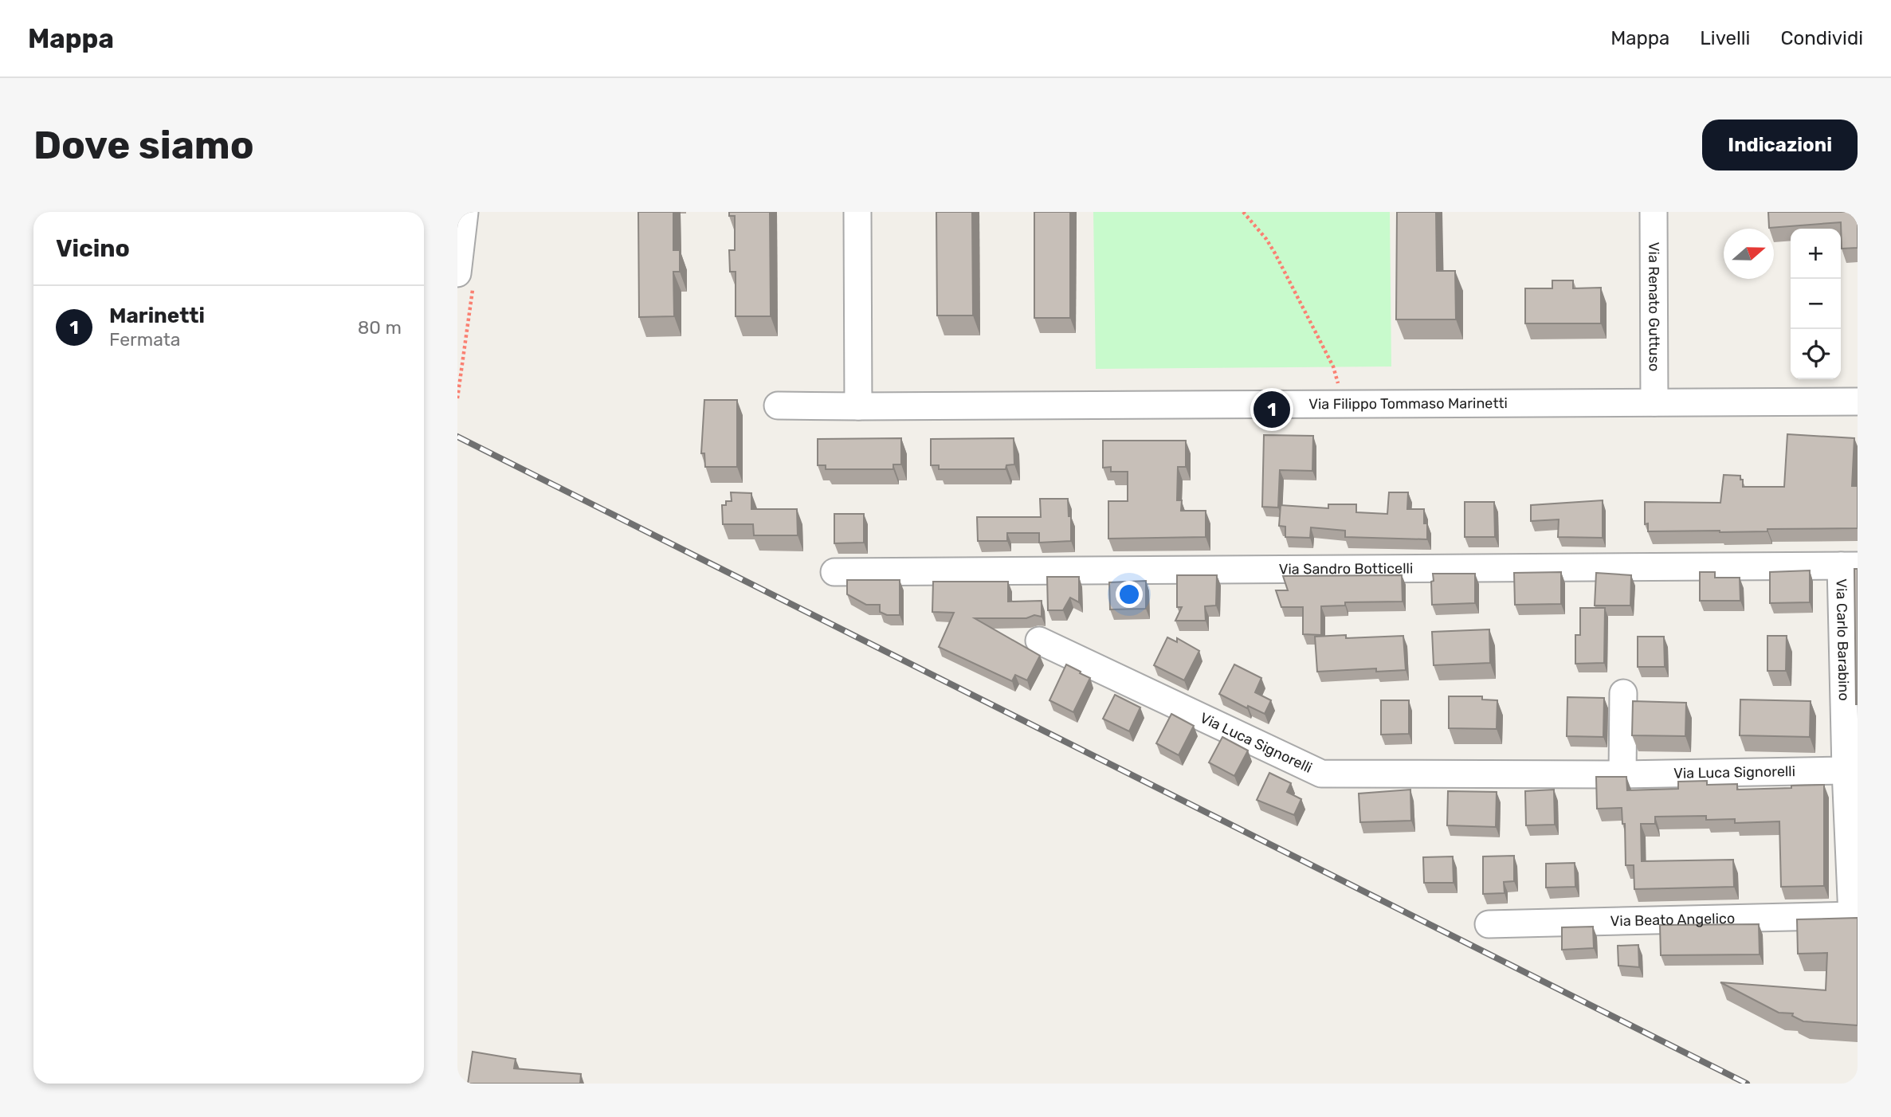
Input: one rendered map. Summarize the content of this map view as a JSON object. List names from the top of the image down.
{
  "streets": {
    "street": [
      "Via Renato Guttuso",
      "Via Filippo Tommaso Marinetti",
      "Via Sandro Botticelli",
      "Via Carlo Barabino",
      "Via Luca Signorelli",
      "Via Beato Angelico"
    ]
  },
  "crossings": [
    ["Via Renato Guttuso", "Via Filippo Tommaso Marinetti"],
    ["Via Sandro Botticelli", "Via Carlo Barabino"],
    ["Via Carlo Barabino", "Via Luca Signorelli"],
    ["Via Carlo Barabino", "Via Beato Angelico"]
  ],
  "north": "right",
  "page": {
    "header": "Mappa",
    "nav": ["Mappa", "Livelli", "Condividi"],
    "buttons": "Indicazioni",
    "title": "Dove siamo",
    "heading": "Vicino",
    "map_buttons": ["+", "−"],
    "list": [
      {
        "mark": "1",
        "name": "Marinetti",
        "note": "Fermata",
        "value": "80 m"
      }
    ],
    "pins": "1"
  }
}
